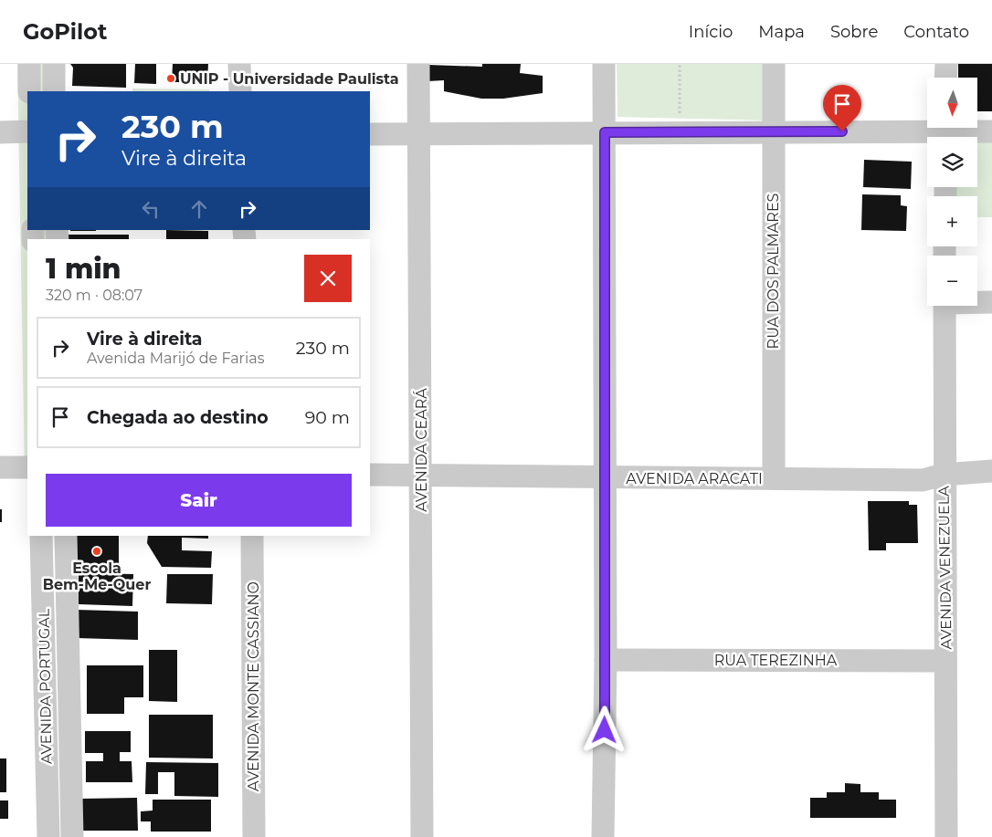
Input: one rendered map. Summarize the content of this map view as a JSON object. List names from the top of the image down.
{
  "streets": {
    "street": [
      "RUA DOS PALMARES",
      "AVENIDA CEARÁ",
      "AVENIDA ARACATI",
      "AVENIDA VENEZUELA",
      "RUA TEREZINHA",
      "AVENIDA PORTUGAL",
      "AVENIDA MONTE CASSIANO"
    ]
  },
  "crossings": [
    ["RUA DOS PALMARES", "AVENIDA ARACATI"],
    ["AVENIDA CEARÁ", "AVENIDA ARACATI"],
    ["AVENIDA ARACATI", "AVENIDA VENEZUELA"],
    ["AVENIDA VENEZUELA", "RUA TEREZINHA"]
  ],
  "places": ["UNIP - Universidade Paulista", "Escola Bem-Me-Quer"],
  "north": "bottom",
  "page": {
    "header": "GoPilot",
    "nav": [
      "Início",
      "Mapa",
      "Sobre",
      "Contato"
    ],
    "map_buttons": ["+", "−"],
    "turn": ["230 m", "Vire à direita"],
    "heading": ["1 min", "320 m · 08:07"],
    "list": [
      {
        "name": "Vire à direita",
        "note": "Avenida Marijó de Farias",
        "value": "230 m"
      },
      {
        "name": "Chegada ao destino",
        "value": "90 m"
      }
    ],
    "buttons": "Sair"
  }
}
